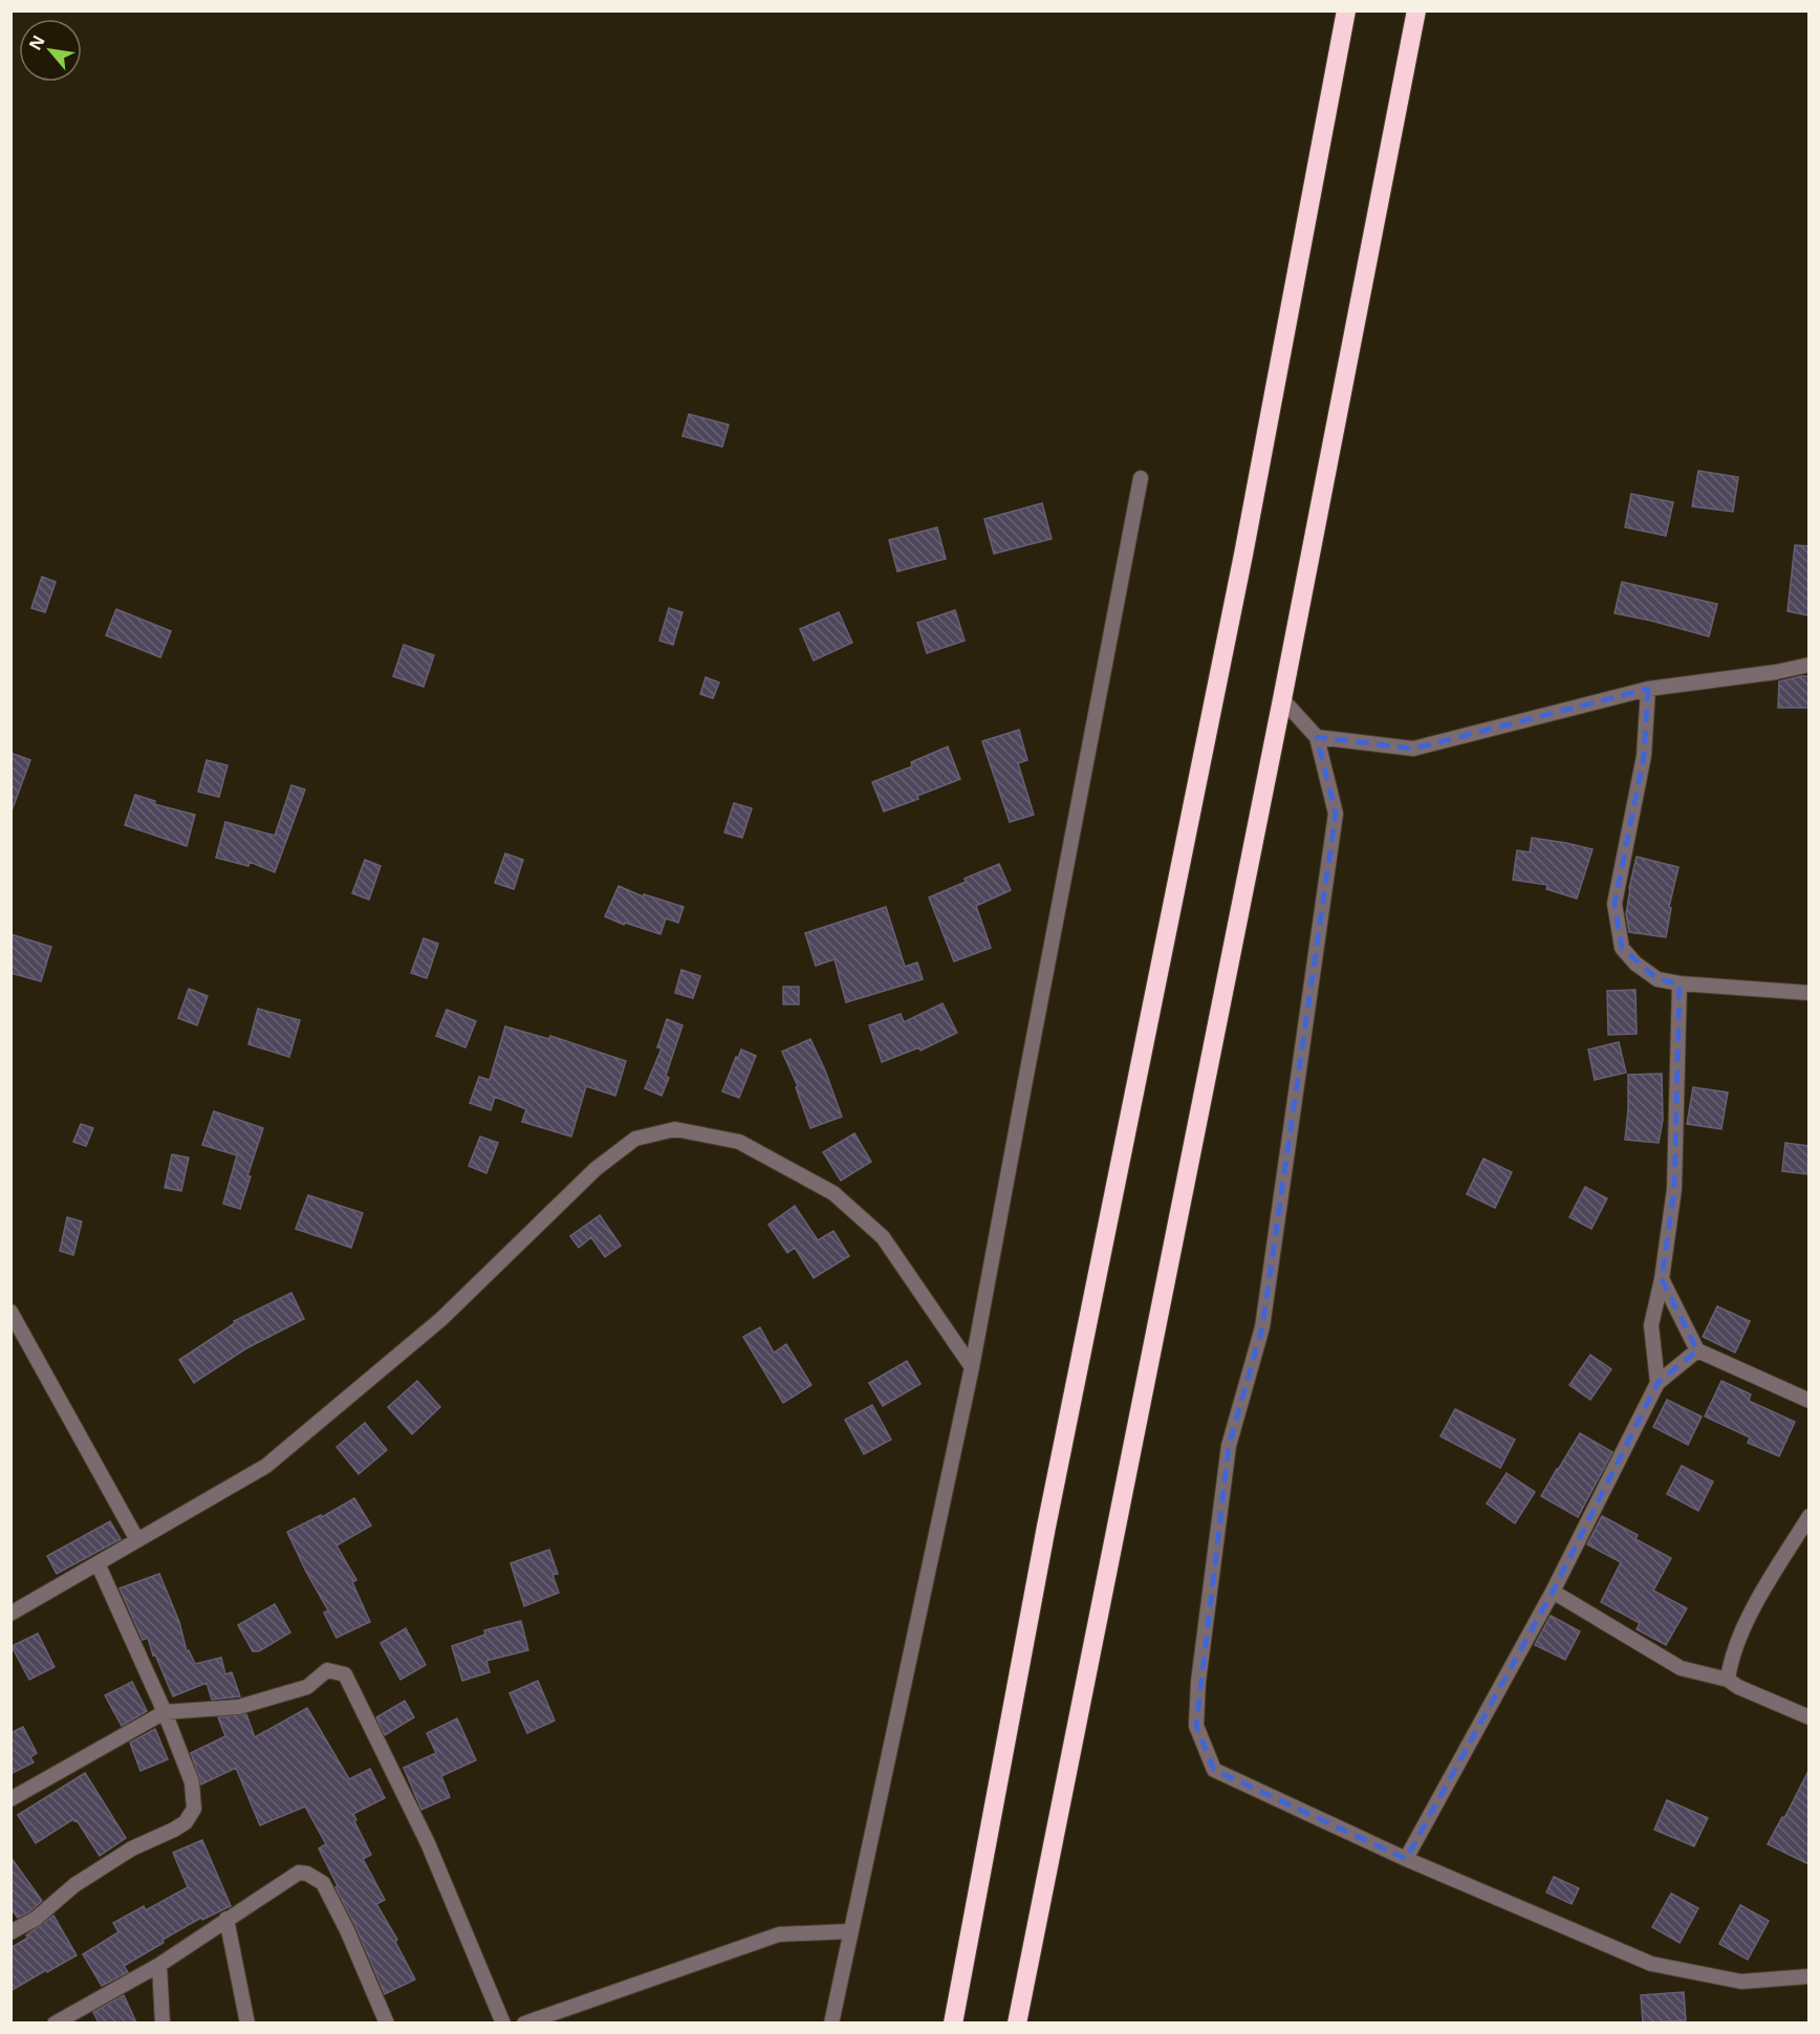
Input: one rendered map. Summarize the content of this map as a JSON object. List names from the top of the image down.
{
  "north": "top left"
}
